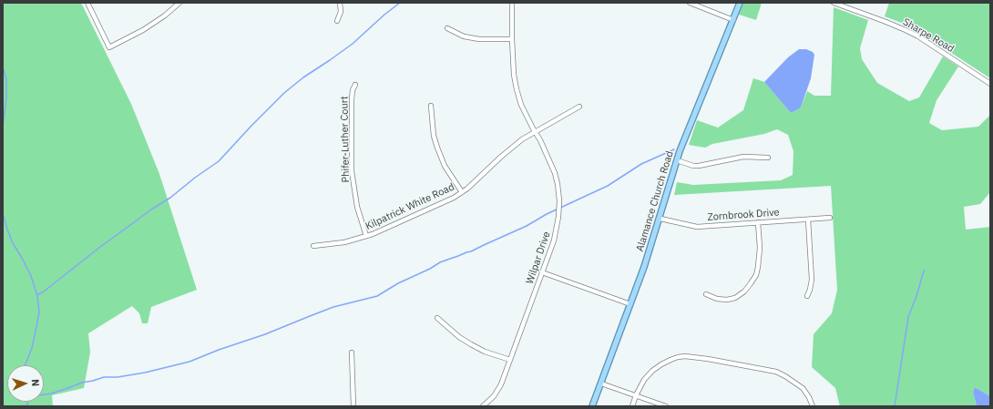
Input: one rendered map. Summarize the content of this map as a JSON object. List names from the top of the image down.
{
  "streets": {
    "main road": ["Alamance Church Road"],
    "street": [
      "Sharpe Road",
      "Phifer-Luther Court",
      "Kilpatrick White Road",
      "Zornbrook Drive",
      "Wilpar Drive"
    ]
  },
  "crossings": [
    ["Phifer-Luther Court", "Kilpatrick White Road"],
    ["Alamance Church Road", "Zornbrook Drive"],
    ["Kilpatrick White Road", "Wilpar Drive"]
  ],
  "north": "right"
}
